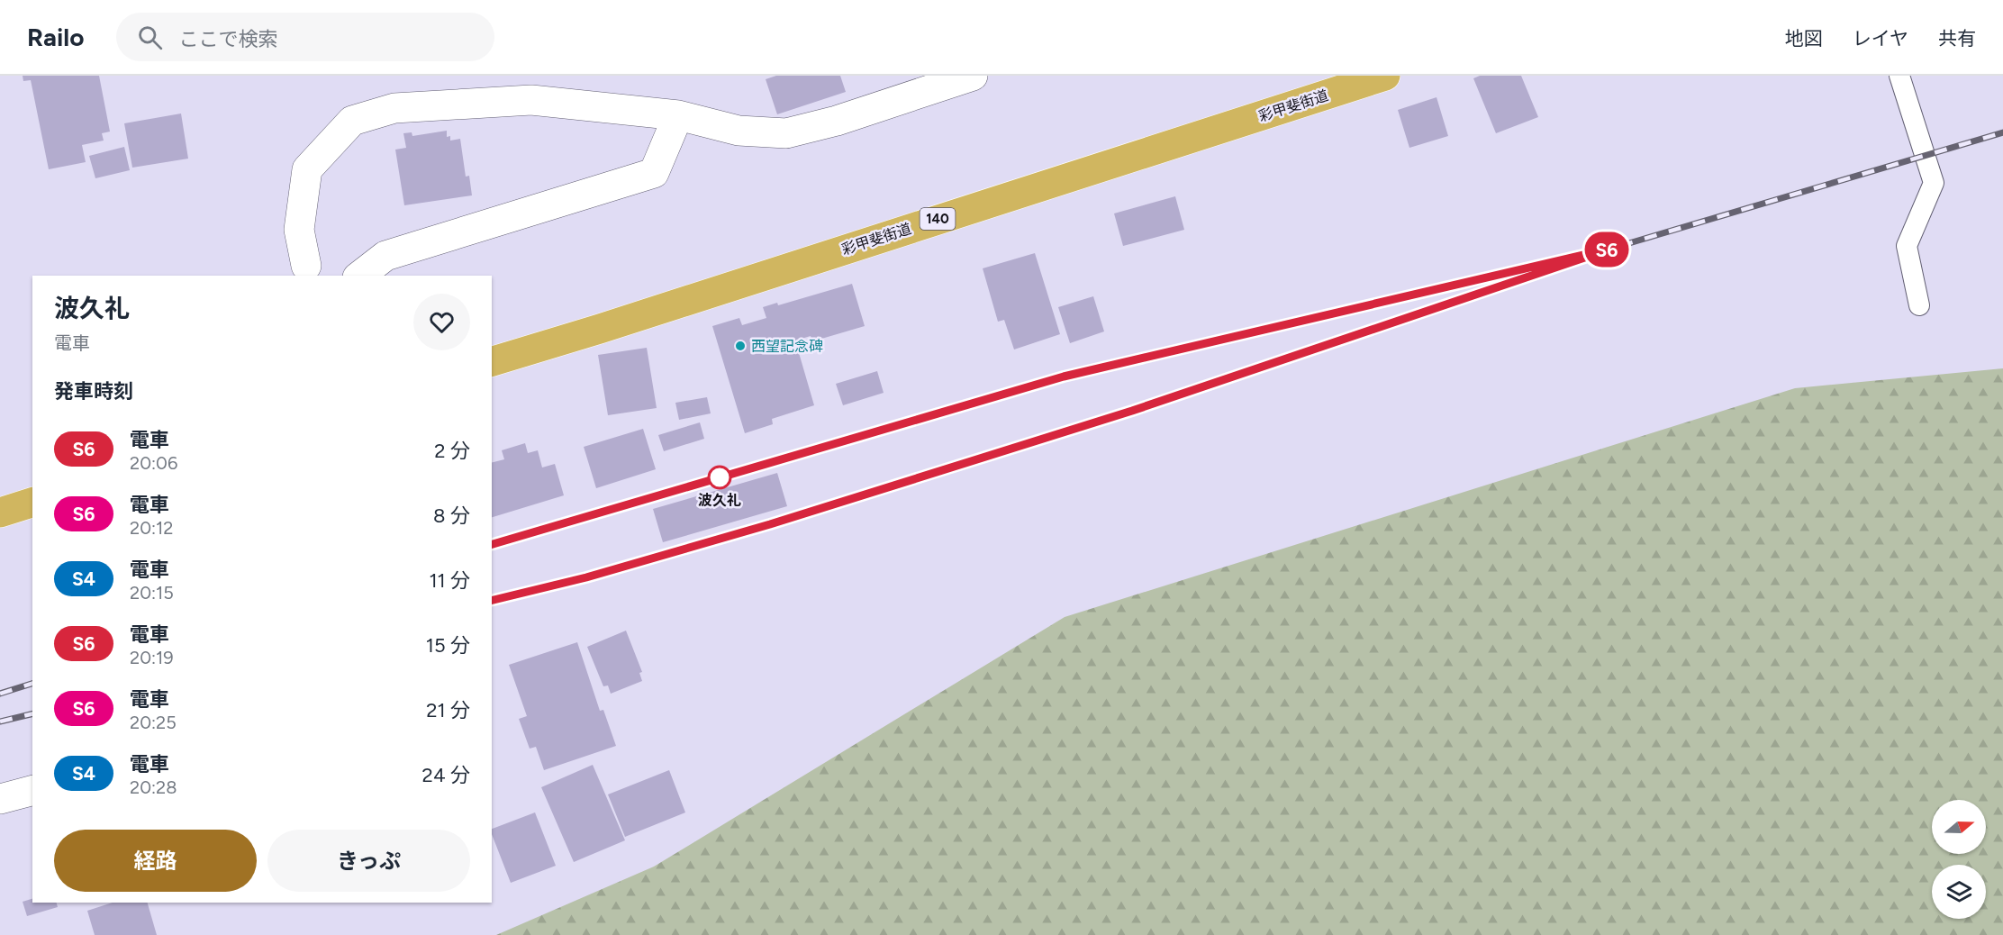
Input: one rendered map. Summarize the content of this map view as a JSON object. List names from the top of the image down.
{
  "streets": {
    "highway": ["彩甲斐街道", "140"]
  },
  "places": ["西望記念碑", "波久礼"],
  "north": "right",
  "page": {
    "header": "Railo",
    "search": "ここで検索",
    "nav": ["地図", "レイヤ", "共有"],
    "on_map": "S6",
    "heading": [
      ["波久礼", "電車"],
      "発車時刻"
    ],
    "list": [
      {
        "mark": "S6",
        "name": "電車",
        "note": "20:06",
        "value": "2 分"
      },
      {
        "mark": "S6",
        "name": "電車",
        "note": "20:12",
        "value": "8 分"
      },
      {
        "mark": "S4",
        "name": "電車",
        "note": "20:15",
        "value": "11 分"
      },
      {
        "mark": "S6",
        "name": "電車",
        "note": "20:19",
        "value": "15 分"
      },
      {
        "mark": "S6",
        "name": "電車",
        "note": "20:25",
        "value": "21 分"
      },
      {
        "mark": "S4",
        "name": "電車",
        "note": "20:28",
        "value": "24 分"
      }
    ],
    "buttons": ["経路", "きっぷ"]
  }
}
